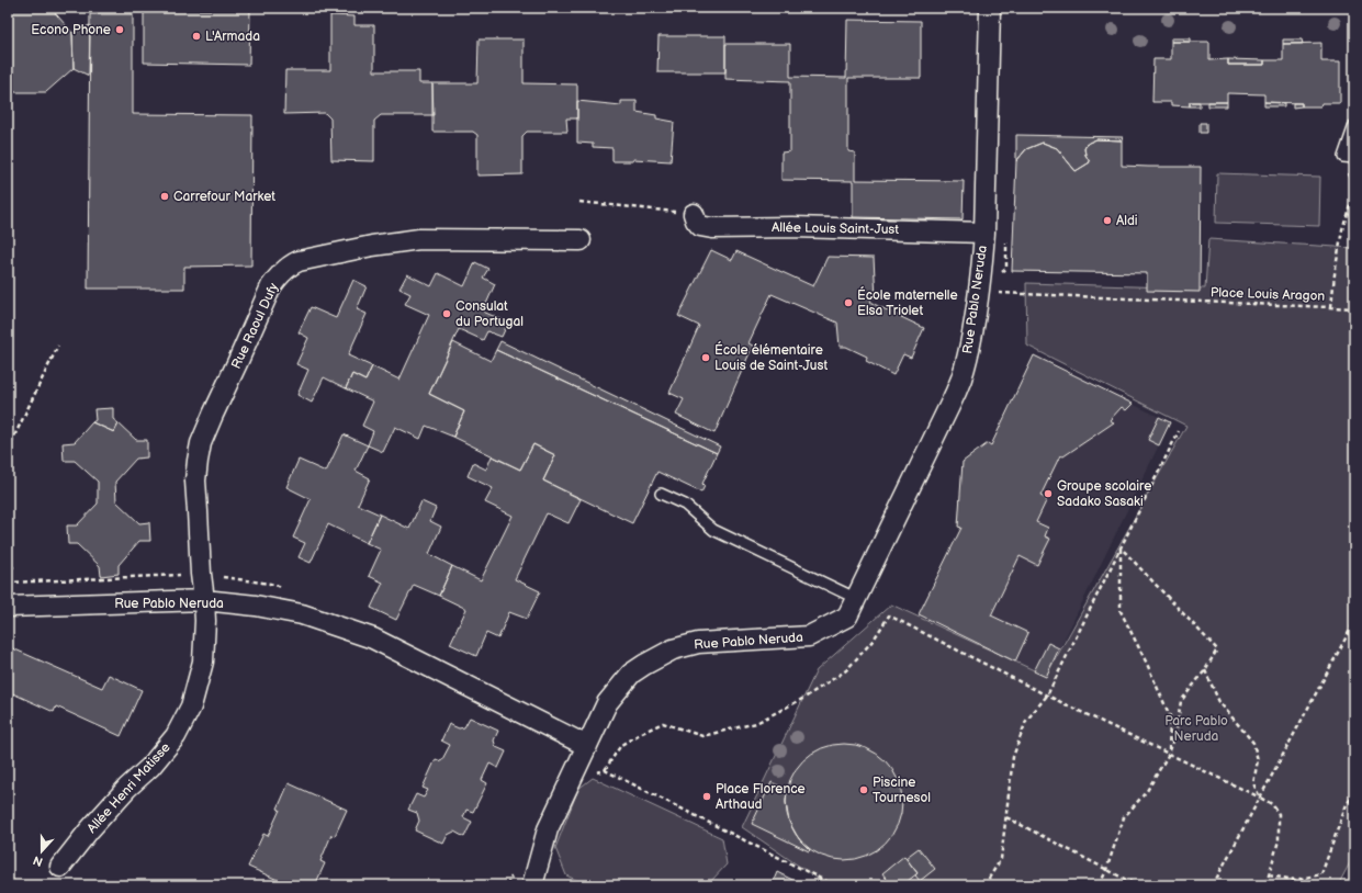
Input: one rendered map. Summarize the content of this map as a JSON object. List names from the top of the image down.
{
  "streets": {
    "street": [
      "Allée Louis Saint-Just",
      "Rue Pablo Neruda",
      "Rue Raoul Dufy",
      "Allée Henri Matisse"
    ],
    "path": ["Place Louis Aragon"]
  },
  "crossings": [
    ["Allée Louis Saint-Just", "Rue Pablo Neruda"],
    ["Place Louis Aragon", "Rue Pablo Neruda"],
    ["Rue Pablo Neruda", "Rue Raoul Dufy"],
    ["Rue Pablo Neruda", "Allée Henri Matisse"],
    ["Rue Raoul Dufy", "Allée Henri Matisse"]
  ],
  "parks": ["Parc Pablo Neruda"],
  "places": [
    "Econo Phone",
    "L'Armada",
    "Carrefour Market",
    "Aldi",
    "École maternelle Elsa Triolet",
    "Consulat du Portugal",
    "École élémentaire Louis de Saint-Just",
    "Groupe scolaire Sadako Sasaki",
    "Piscine Tournesol",
    "Place Florence Arthaud"
  ],
  "north": "bottom"
}
